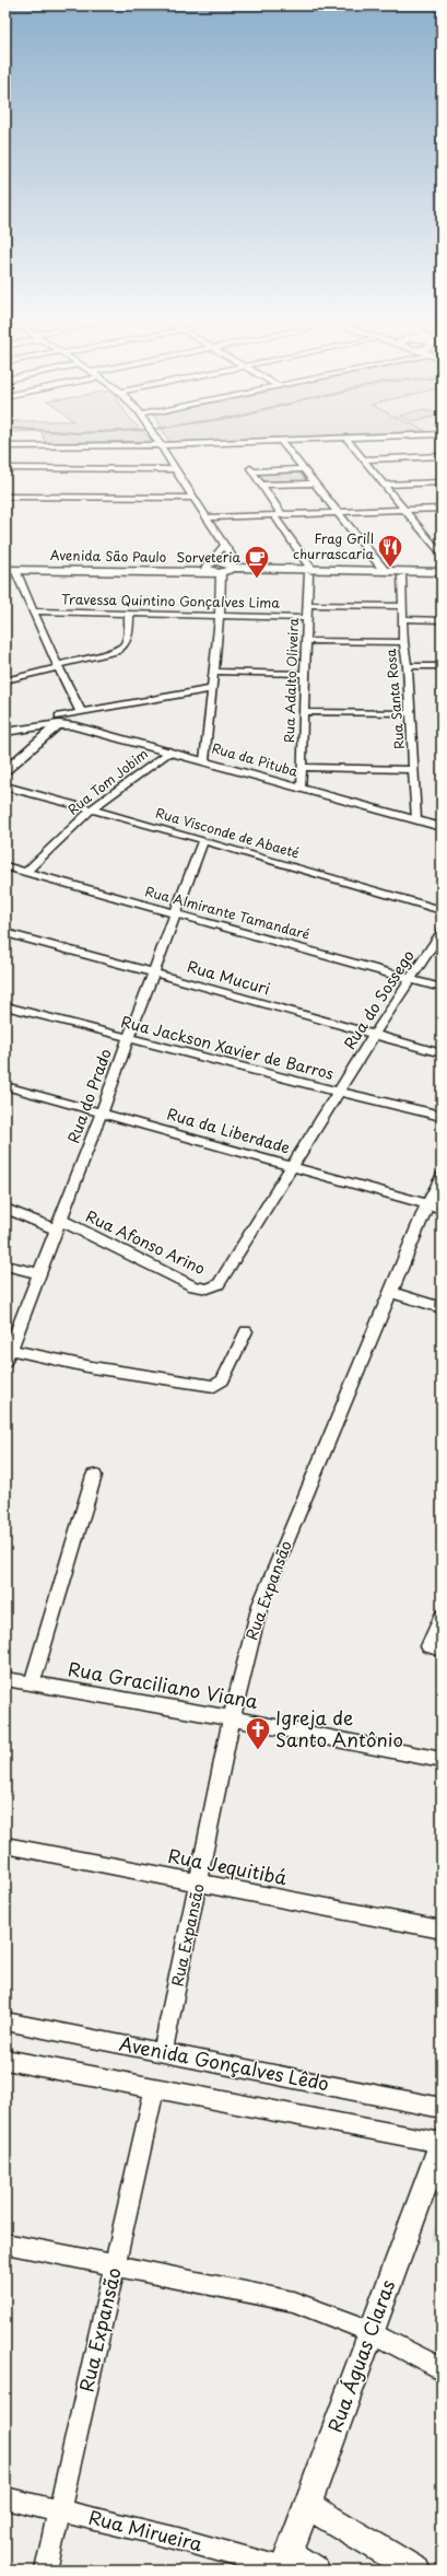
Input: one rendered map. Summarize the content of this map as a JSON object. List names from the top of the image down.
{
  "streets": {
    "main road": ["Avenida São Paulo"],
    "street": [
      "Travessa Quintino Gonçalves Lima",
      "Rua Adalto Oliveira",
      "Rua Santa Rosa",
      "Rua da Pituba",
      "Rua Tom Jobim",
      "Rua Visconde de Abaeté",
      "Rua Almirante Tamandaré",
      "Rua Mucuri",
      "Rua do Sossego",
      "Rua Jackson Xavier de Barros",
      "Rua do Prado",
      "Rua da Liberdade",
      "Rua Afonso Arino",
      "Rua Expansão",
      "Rua Graciliano Viana",
      "Rua Jequitibá",
      "Avenida Gonçalves Lêdo",
      "Rua Águas Claras",
      "Rua Mirueira"
    ]
  },
  "crossings": [
    ["Avenida São Paulo", "Rua Adalto Oliveira"],
    ["Avenida São Paulo", "Rua Santa Rosa"],
    ["Travessa Quintino Gonçalves Lima", "Rua Adalto Oliveira"],
    ["Rua Adalto Oliveira", "Rua da Pituba"],
    ["Rua Santa Rosa", "Rua da Pituba"],
    ["Rua da Pituba", "Rua Tom Jobim"],
    ["Rua Tom Jobim", "Rua Visconde de Abaeté"],
    ["Rua Tom Jobim", "Rua Almirante Tamandaré"],
    ["Rua Visconde de Abaeté", "Rua do Prado"],
    ["Rua Almirante Tamandaré", "Rua do Sossego"],
    ["Rua Almirante Tamandaré", "Rua do Prado"],
    ["Rua Mucuri", "Rua do Sossego"],
    ["Rua Mucuri", "Rua do Prado"],
    ["Rua do Sossego", "Rua Jackson Xavier de Barros"],
    ["Rua do Sossego", "Rua da Liberdade"],
    ["Rua do Sossego", "Rua Afonso Arino"],
    ["Rua Jackson Xavier de Barros", "Rua do Prado"],
    ["Rua do Prado", "Rua da Liberdade"],
    ["Rua do Prado", "Rua Afonso Arino"],
    ["Rua da Liberdade", "Rua Expansão"],
    ["Rua Expansão", "Rua Graciliano Viana"],
    ["Rua Expansão", "Rua Jequitibá"],
    ["Rua Expansão", "Avenida Gonçalves Lêdo"],
    ["Rua Expansão", "Rua Mirueira"],
    ["Rua Águas Claras", "Rua Mirueira"]
  ],
  "places": {
    "restaurant": ["Frag Grill churrascaria"],
    "cafe": ["Sorveteria"],
    "church": ["Igreja de Santo Antônio"]
  }
}
